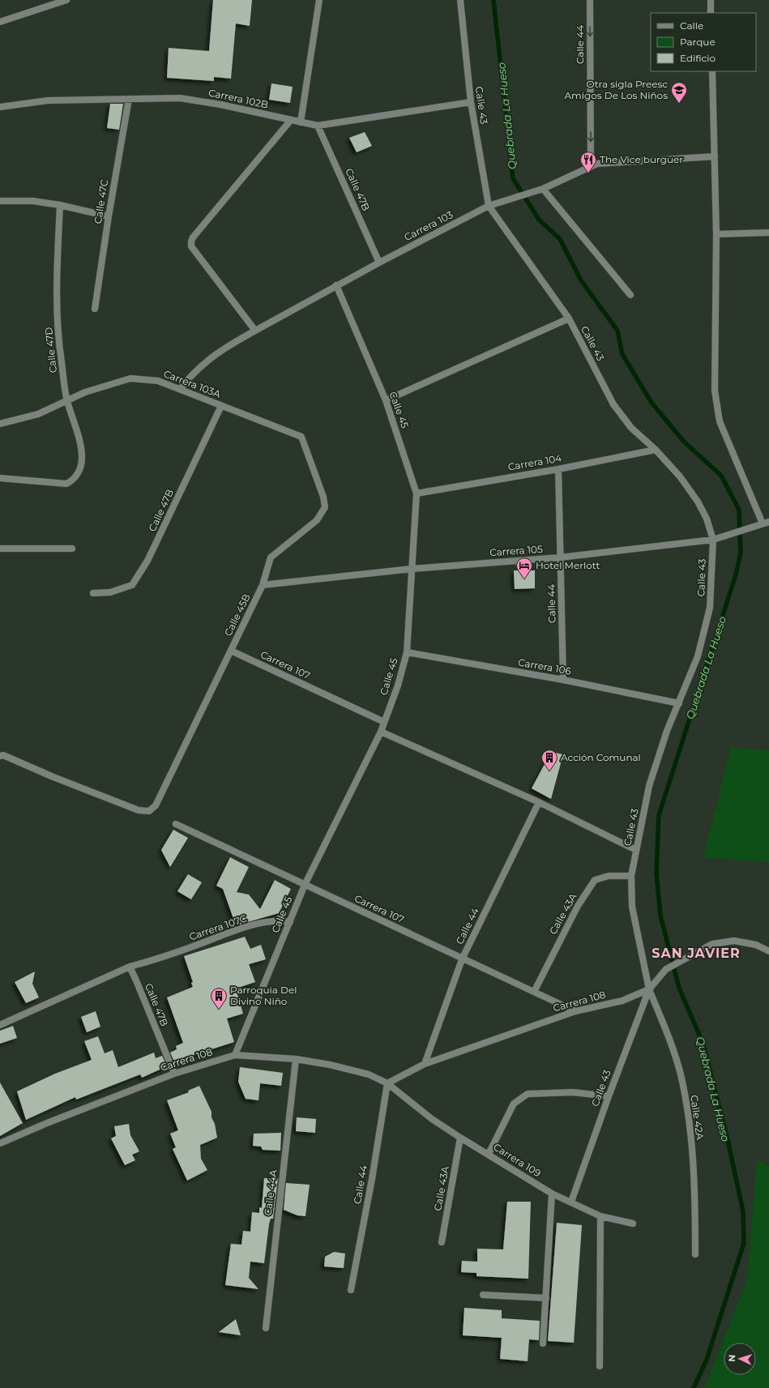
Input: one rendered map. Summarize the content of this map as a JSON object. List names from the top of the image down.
{
  "streets": {
    "street": [
      "Calle 44",
      "Carrera 102B",
      "Calle 43",
      "Calle 47B",
      "Calle 47C",
      "Carrera 103",
      "Calle 47D",
      "Carrera 103A",
      "Calle 45",
      "Carrera 104",
      "Carrera 105",
      "Calle 45B",
      "Carrera 107",
      "Carrera 106",
      "Calle 43A",
      "Carrera 107C",
      "Carrera 108",
      "Calle 42A",
      "Carrera 109",
      "Calle 44A"
    ]
  },
  "crossings": [
    ["Calle 44", "Carrera 103"],
    ["Calle 44", "Carrera 104"],
    ["Calle 44", "Carrera 105"],
    ["Calle 44", "Carrera 107"],
    ["Calle 44", "Carrera 106"],
    ["Calle 44", "Carrera 108"],
    ["Carrera 102B", "Calle 43"],
    ["Carrera 102B", "Calle 47B"],
    ["Carrera 102B", "Calle 47C"],
    ["Calle 43", "Carrera 103"],
    ["Calle 43", "Carrera 104"],
    ["Calle 43", "Carrera 105"],
    ["Calle 43", "Carrera 106"],
    ["Calle 43", "Calle 43A"],
    ["Calle 43", "Carrera 108"],
    ["Calle 43", "Calle 42A"],
    ["Calle 43", "Carrera 109"],
    ["Calle 47B", "Carrera 103"],
    ["Calle 47B", "Carrera 103A"],
    ["Calle 47B", "Carrera 107C"],
    ["Calle 47B", "Carrera 108"],
    ["Carrera 103", "Carrera 103A"],
    ["Carrera 103", "Calle 45"],
    ["Calle 47D", "Carrera 103A"],
    ["Carrera 103A", "Calle 45B"],
    ["Calle 45", "Carrera 104"],
    ["Calle 45", "Carrera 105"],
    ["Calle 45", "Carrera 107"],
    ["Calle 45", "Carrera 106"],
    ["Calle 45", "Carrera 107C"],
    ["Calle 45", "Carrera 108"],
    ["Carrera 105", "Calle 45B"],
    ["Calle 45B", "Carrera 107"],
    ["Carrera 107", "Calle 43A"],
    ["Carrera 107", "Carrera 108"],
    ["Calle 43A", "Carrera 109"],
    ["Carrera 108", "Calle 42A"],
    ["Carrera 108", "Carrera 109"],
    ["Carrera 108", "Calle 44A"]
  ],
  "districts": ["SAN JAVIER"],
  "water": ["Quebrada La Hueso"],
  "places": {
    "school or university": ["Otra sigla Preesc Amigos De Los Niños"],
    "restaurant": ["The Vice burguer"],
    "hotel": ["Hotel Merlott"],
    "building": ["Acción Comunal", "Parroquia Del Divino Niño"]
  },
  "legend": ["Calle", "Parque", "Edificio"],
  "north": "left"
}
